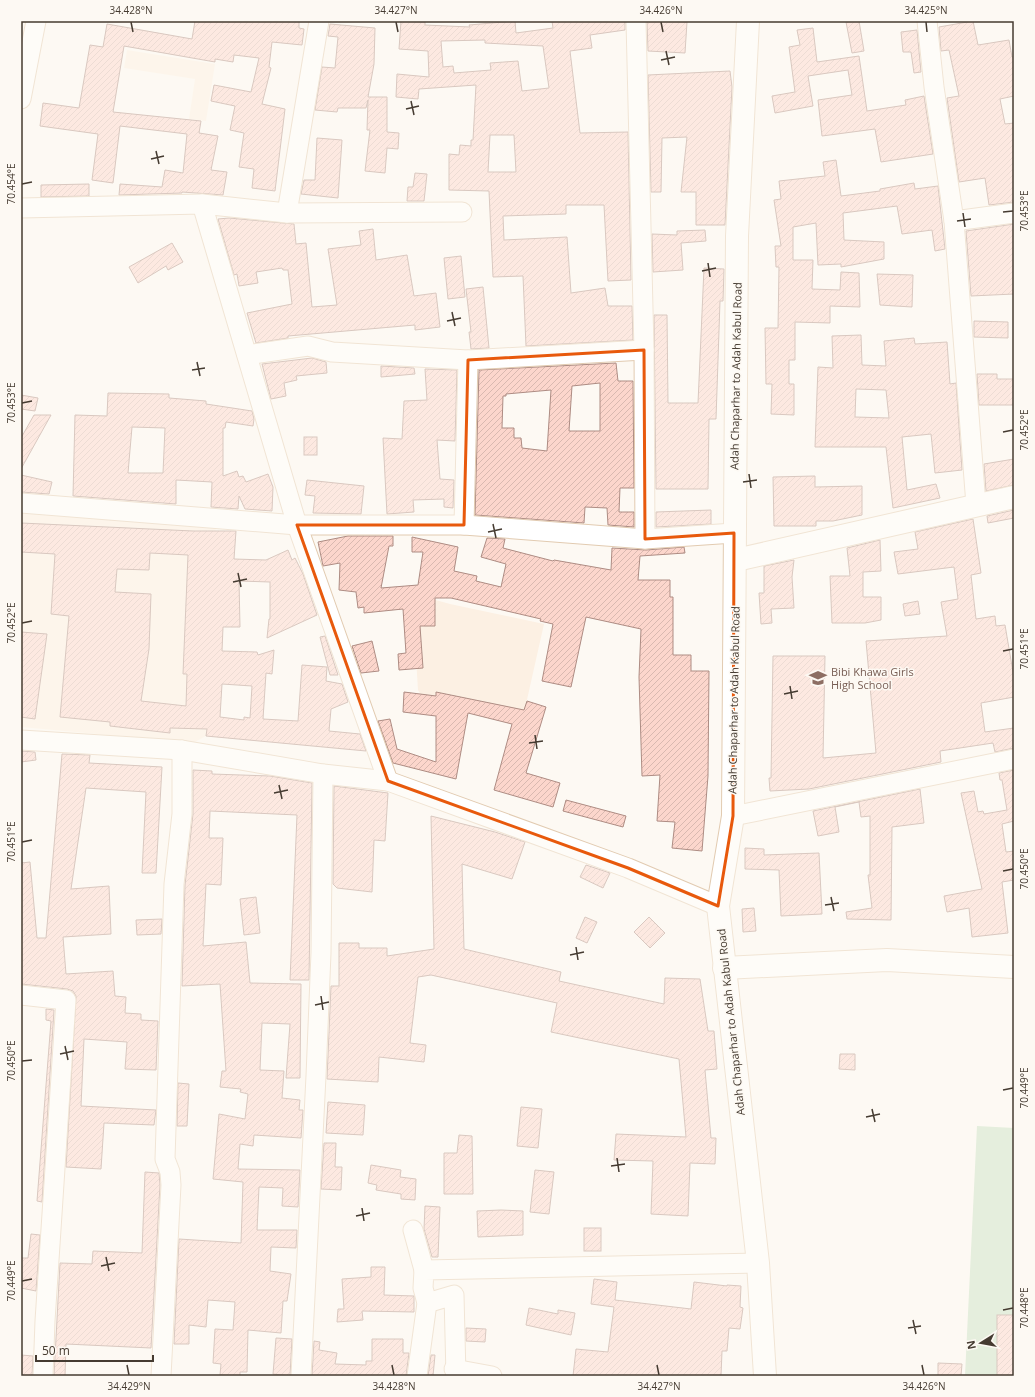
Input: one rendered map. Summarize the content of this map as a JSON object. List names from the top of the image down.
{
  "streets": {
    "main road": ["Adah Chaparhar to Adah Kabul Road"]
  },
  "places": {
    "school or university": ["Bibi Khawa Girls High School"]
  },
  "scale_bar": "50 m",
  "north": "left",
  "coordinates": [
    "34.428°N",
    "34.427°N",
    "34.426°N",
    "34.425°N",
    "70.454°E",
    "70.453°E",
    "70.452°E",
    "70.451°E",
    "70.450°E",
    "70.449°E",
    "70.448°E",
    "34.429°N"
  ]
}
